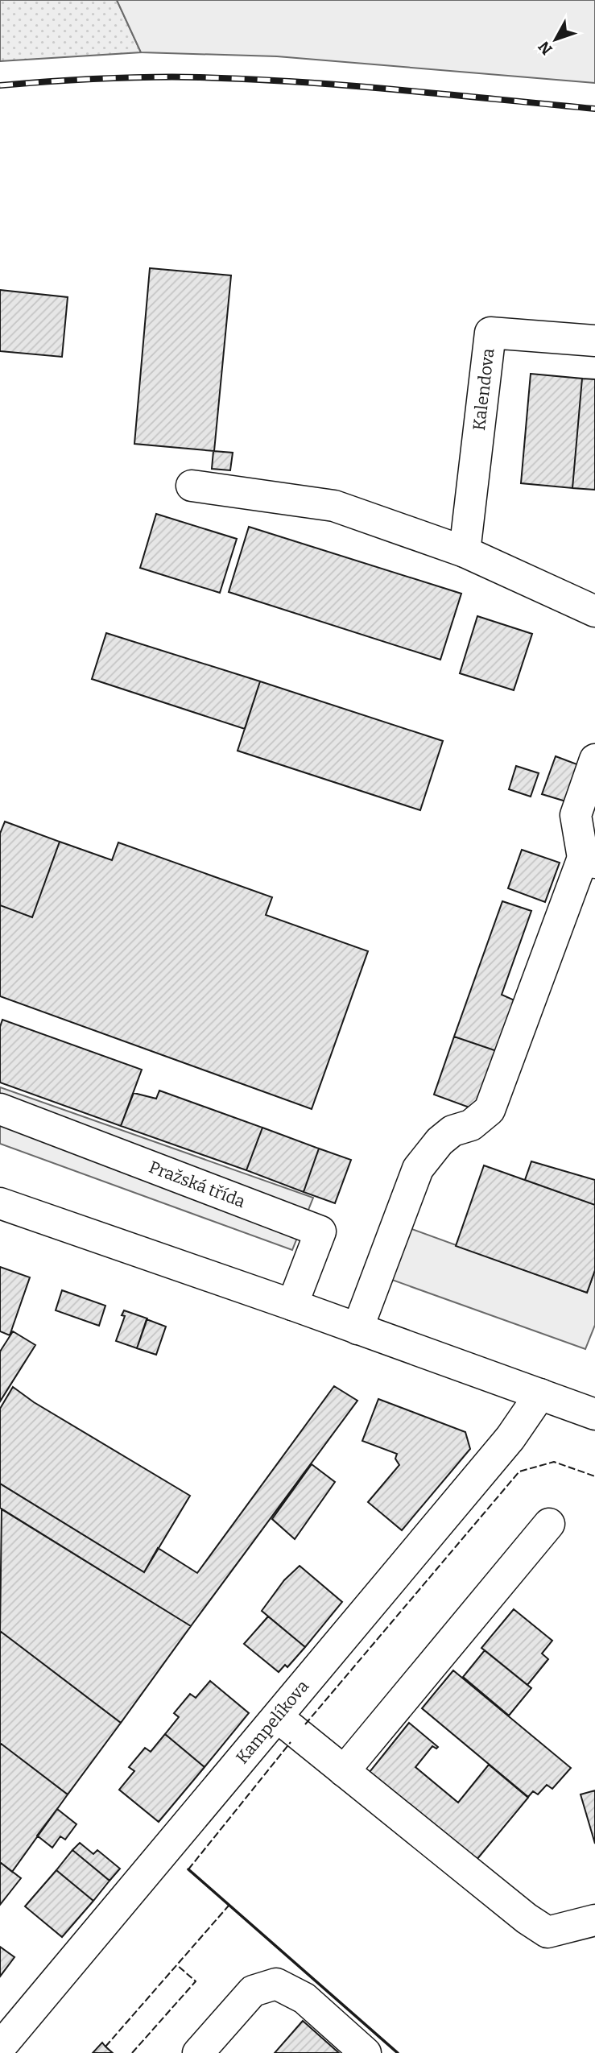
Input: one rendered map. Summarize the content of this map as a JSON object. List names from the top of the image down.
{
  "streets": {
    "street": ["Kalendova", "Pražská třída", "Kampelíkova"]
  },
  "north": "bottom left"
}
